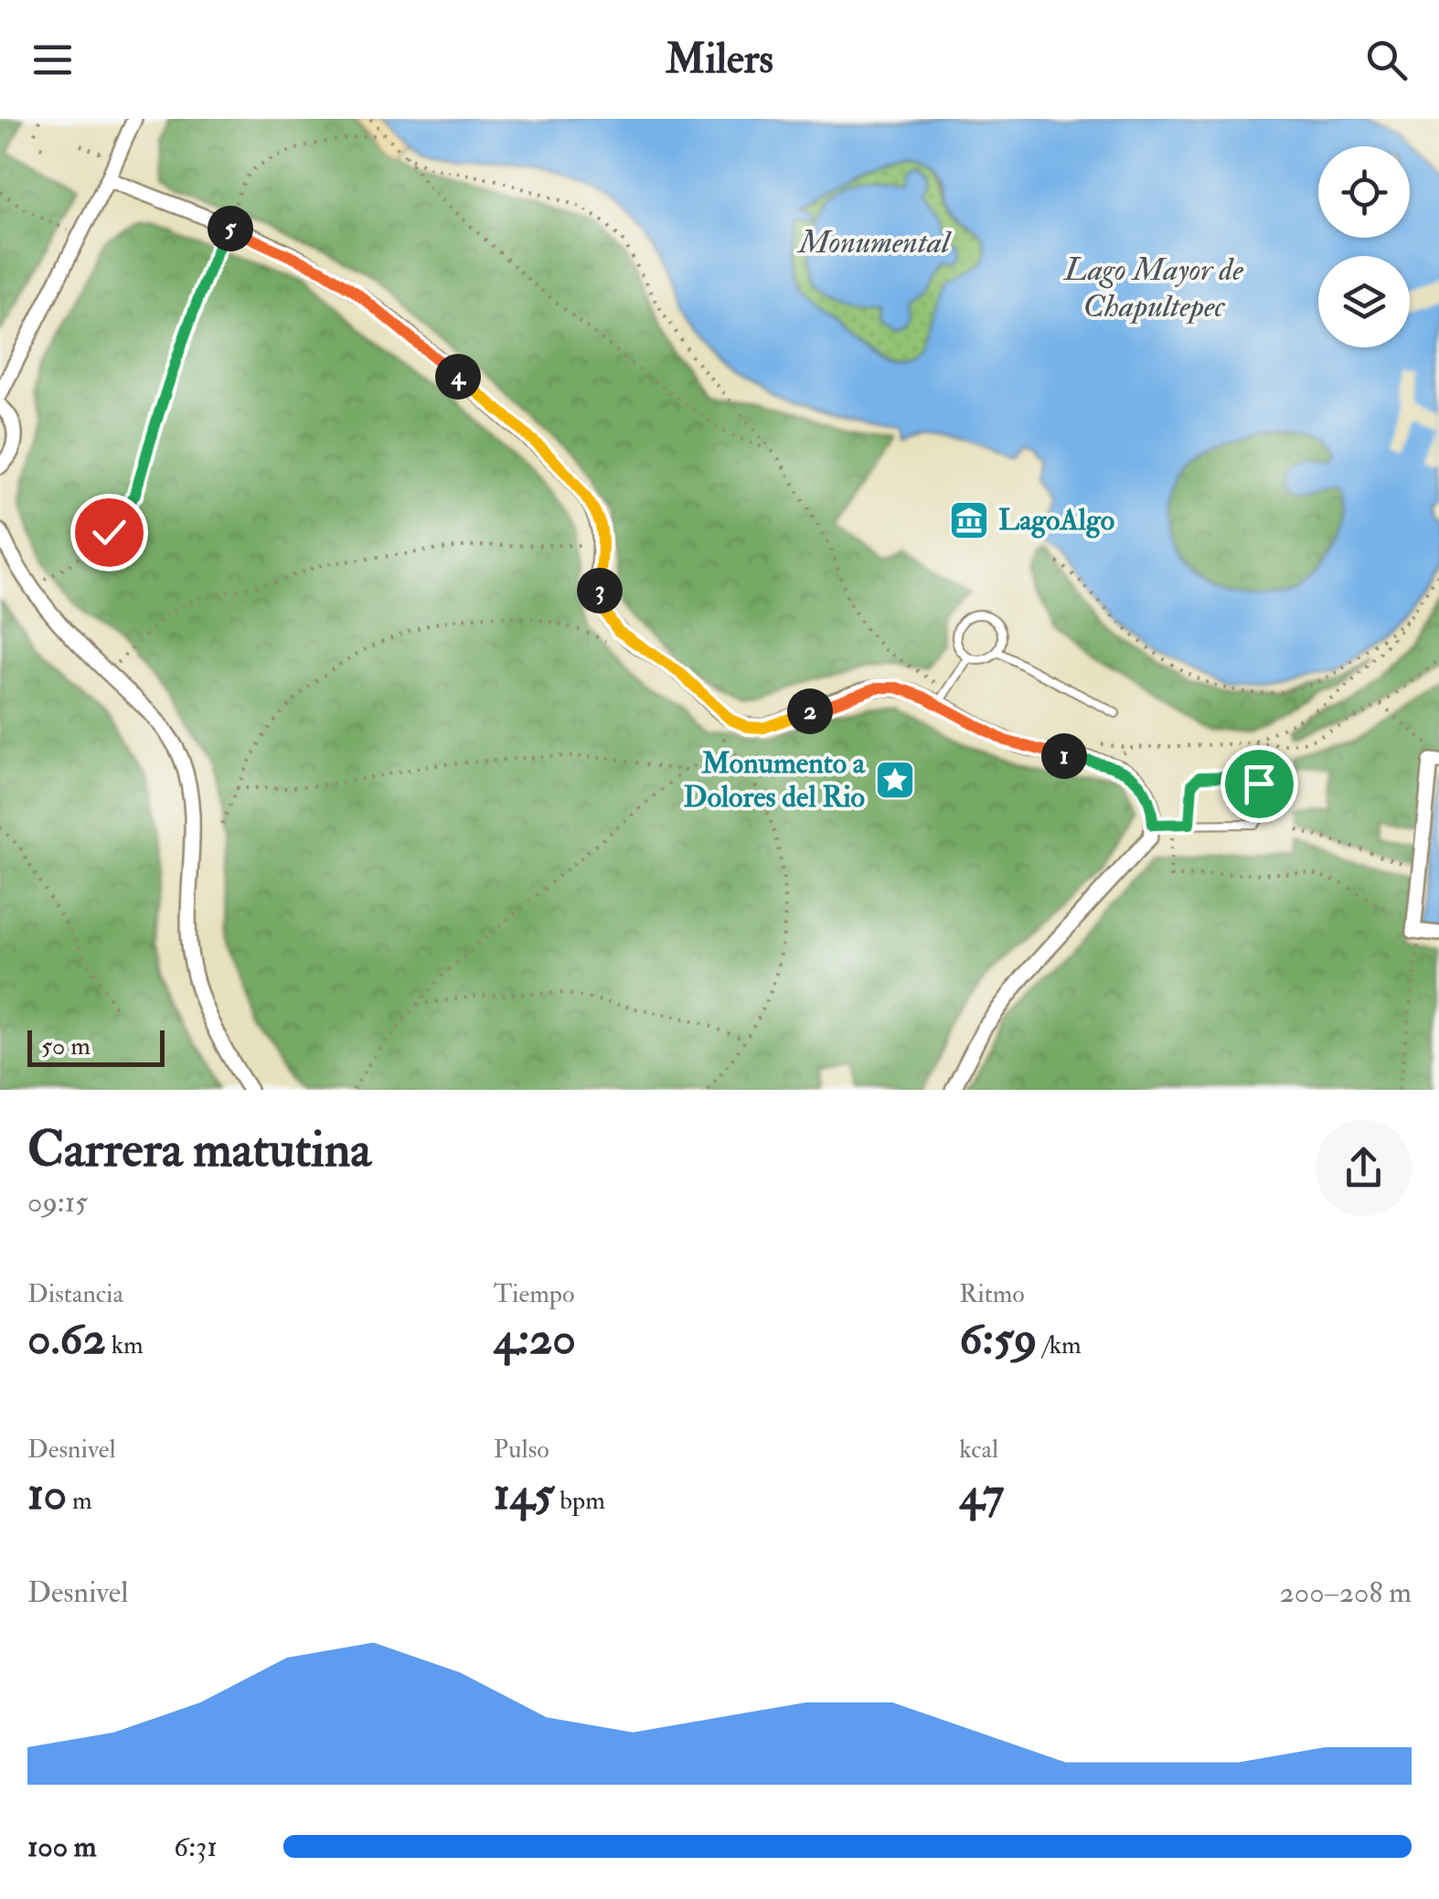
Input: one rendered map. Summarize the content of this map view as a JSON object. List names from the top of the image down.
{
  "water": ["Monumental", "Lago Mayor de Chapultepec"],
  "places": {
    "museum": ["LagoAlgo"],
    "place": ["Monumento a Dolores del Rio"]
  },
  "scale_bar": "50 m",
  "page": {
    "header": "Milers",
    "pins": [
      "5",
      "4",
      "3",
      "2",
      "1"
    ],
    "scale": "50 m",
    "heading": ["Carrera matutina", "09:15"],
    "stats": [
      ["Distancia", "0.62 km"],
      ["Tiempo", "4:20"],
      ["Ritmo", "6:59 /km"],
      ["Desnivel", "10 m"],
      ["Pulso", "145 bpm"],
      ["kcal", "47"]
    ],
    "chart": ["Desnivel", "200–208 m"],
    "list": [
      {
        "name": "100 m",
        "note": "6:31"
      }
    ]
  }
}
